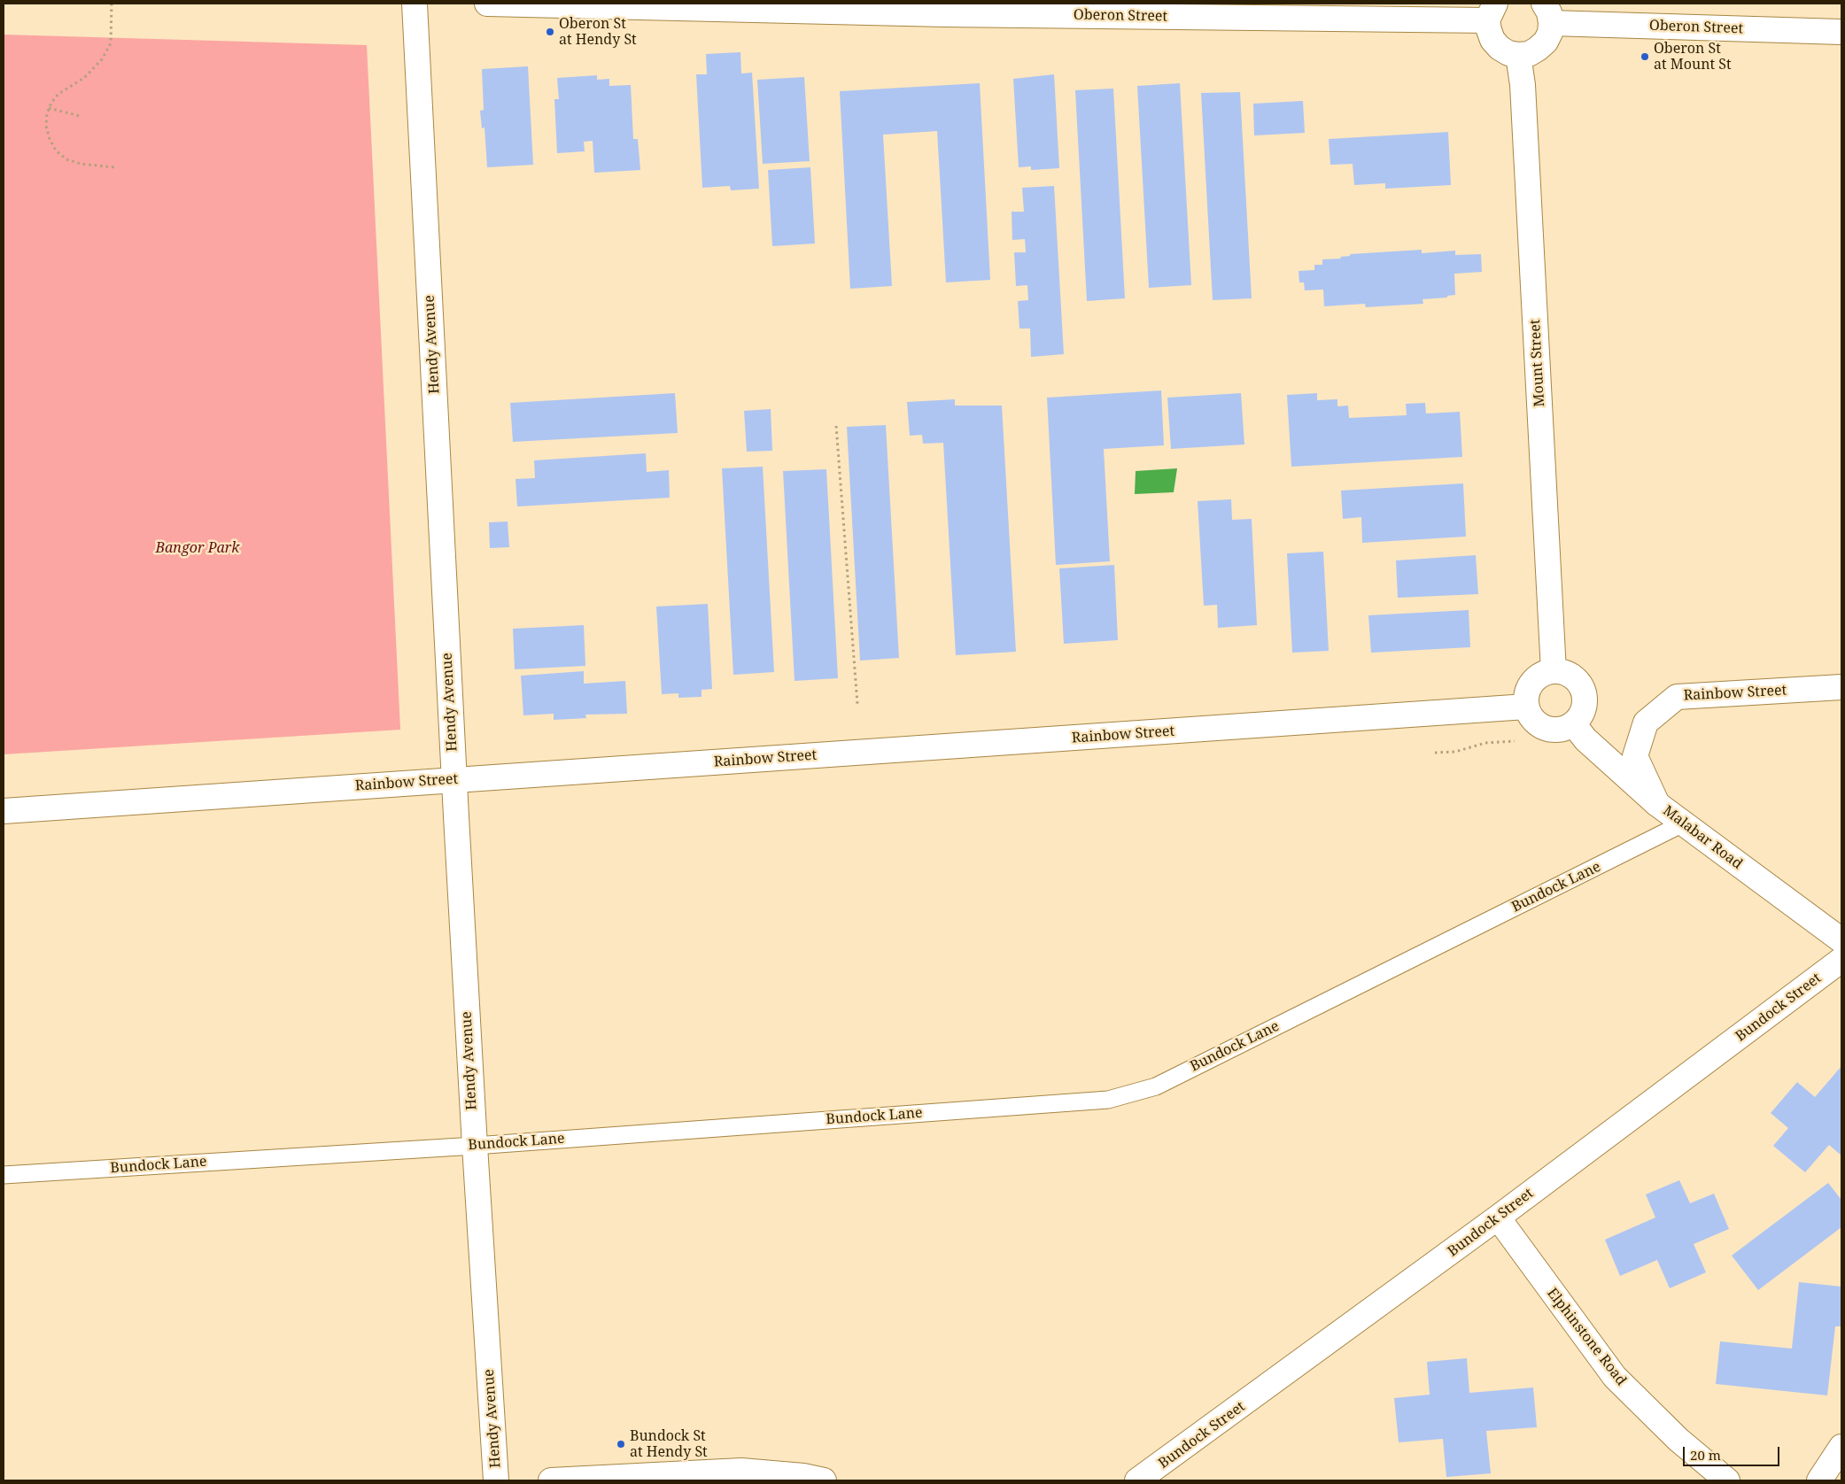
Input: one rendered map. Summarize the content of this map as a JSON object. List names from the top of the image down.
{
  "streets": {
    "street": [
      "Oberon Street",
      "Hendy Avenue",
      "Mount Street",
      "Rainbow Street",
      "Malabar Road",
      "Bundock Street",
      "Elphinstone Road"
    ],
    "lane": ["Bundock Lane"]
  },
  "crossings": [
    ["Hendy Avenue", "Rainbow Street"],
    ["Hendy Avenue", "Bundock Lane"],
    ["Mount Street", "Rainbow Street"],
    ["Mount Street", "Malabar Road"],
    ["Rainbow Street", "Malabar Road"],
    ["Malabar Road", "Bundock Lane"],
    ["Bundock Street", "Elphinstone Road"]
  ],
  "parks": ["Bangor Park"],
  "places": ["Oberon St at Hendy St", "Oberon St at Mount St", "Bundock St at Hendy St"],
  "scale_bar": "20 m"
}
